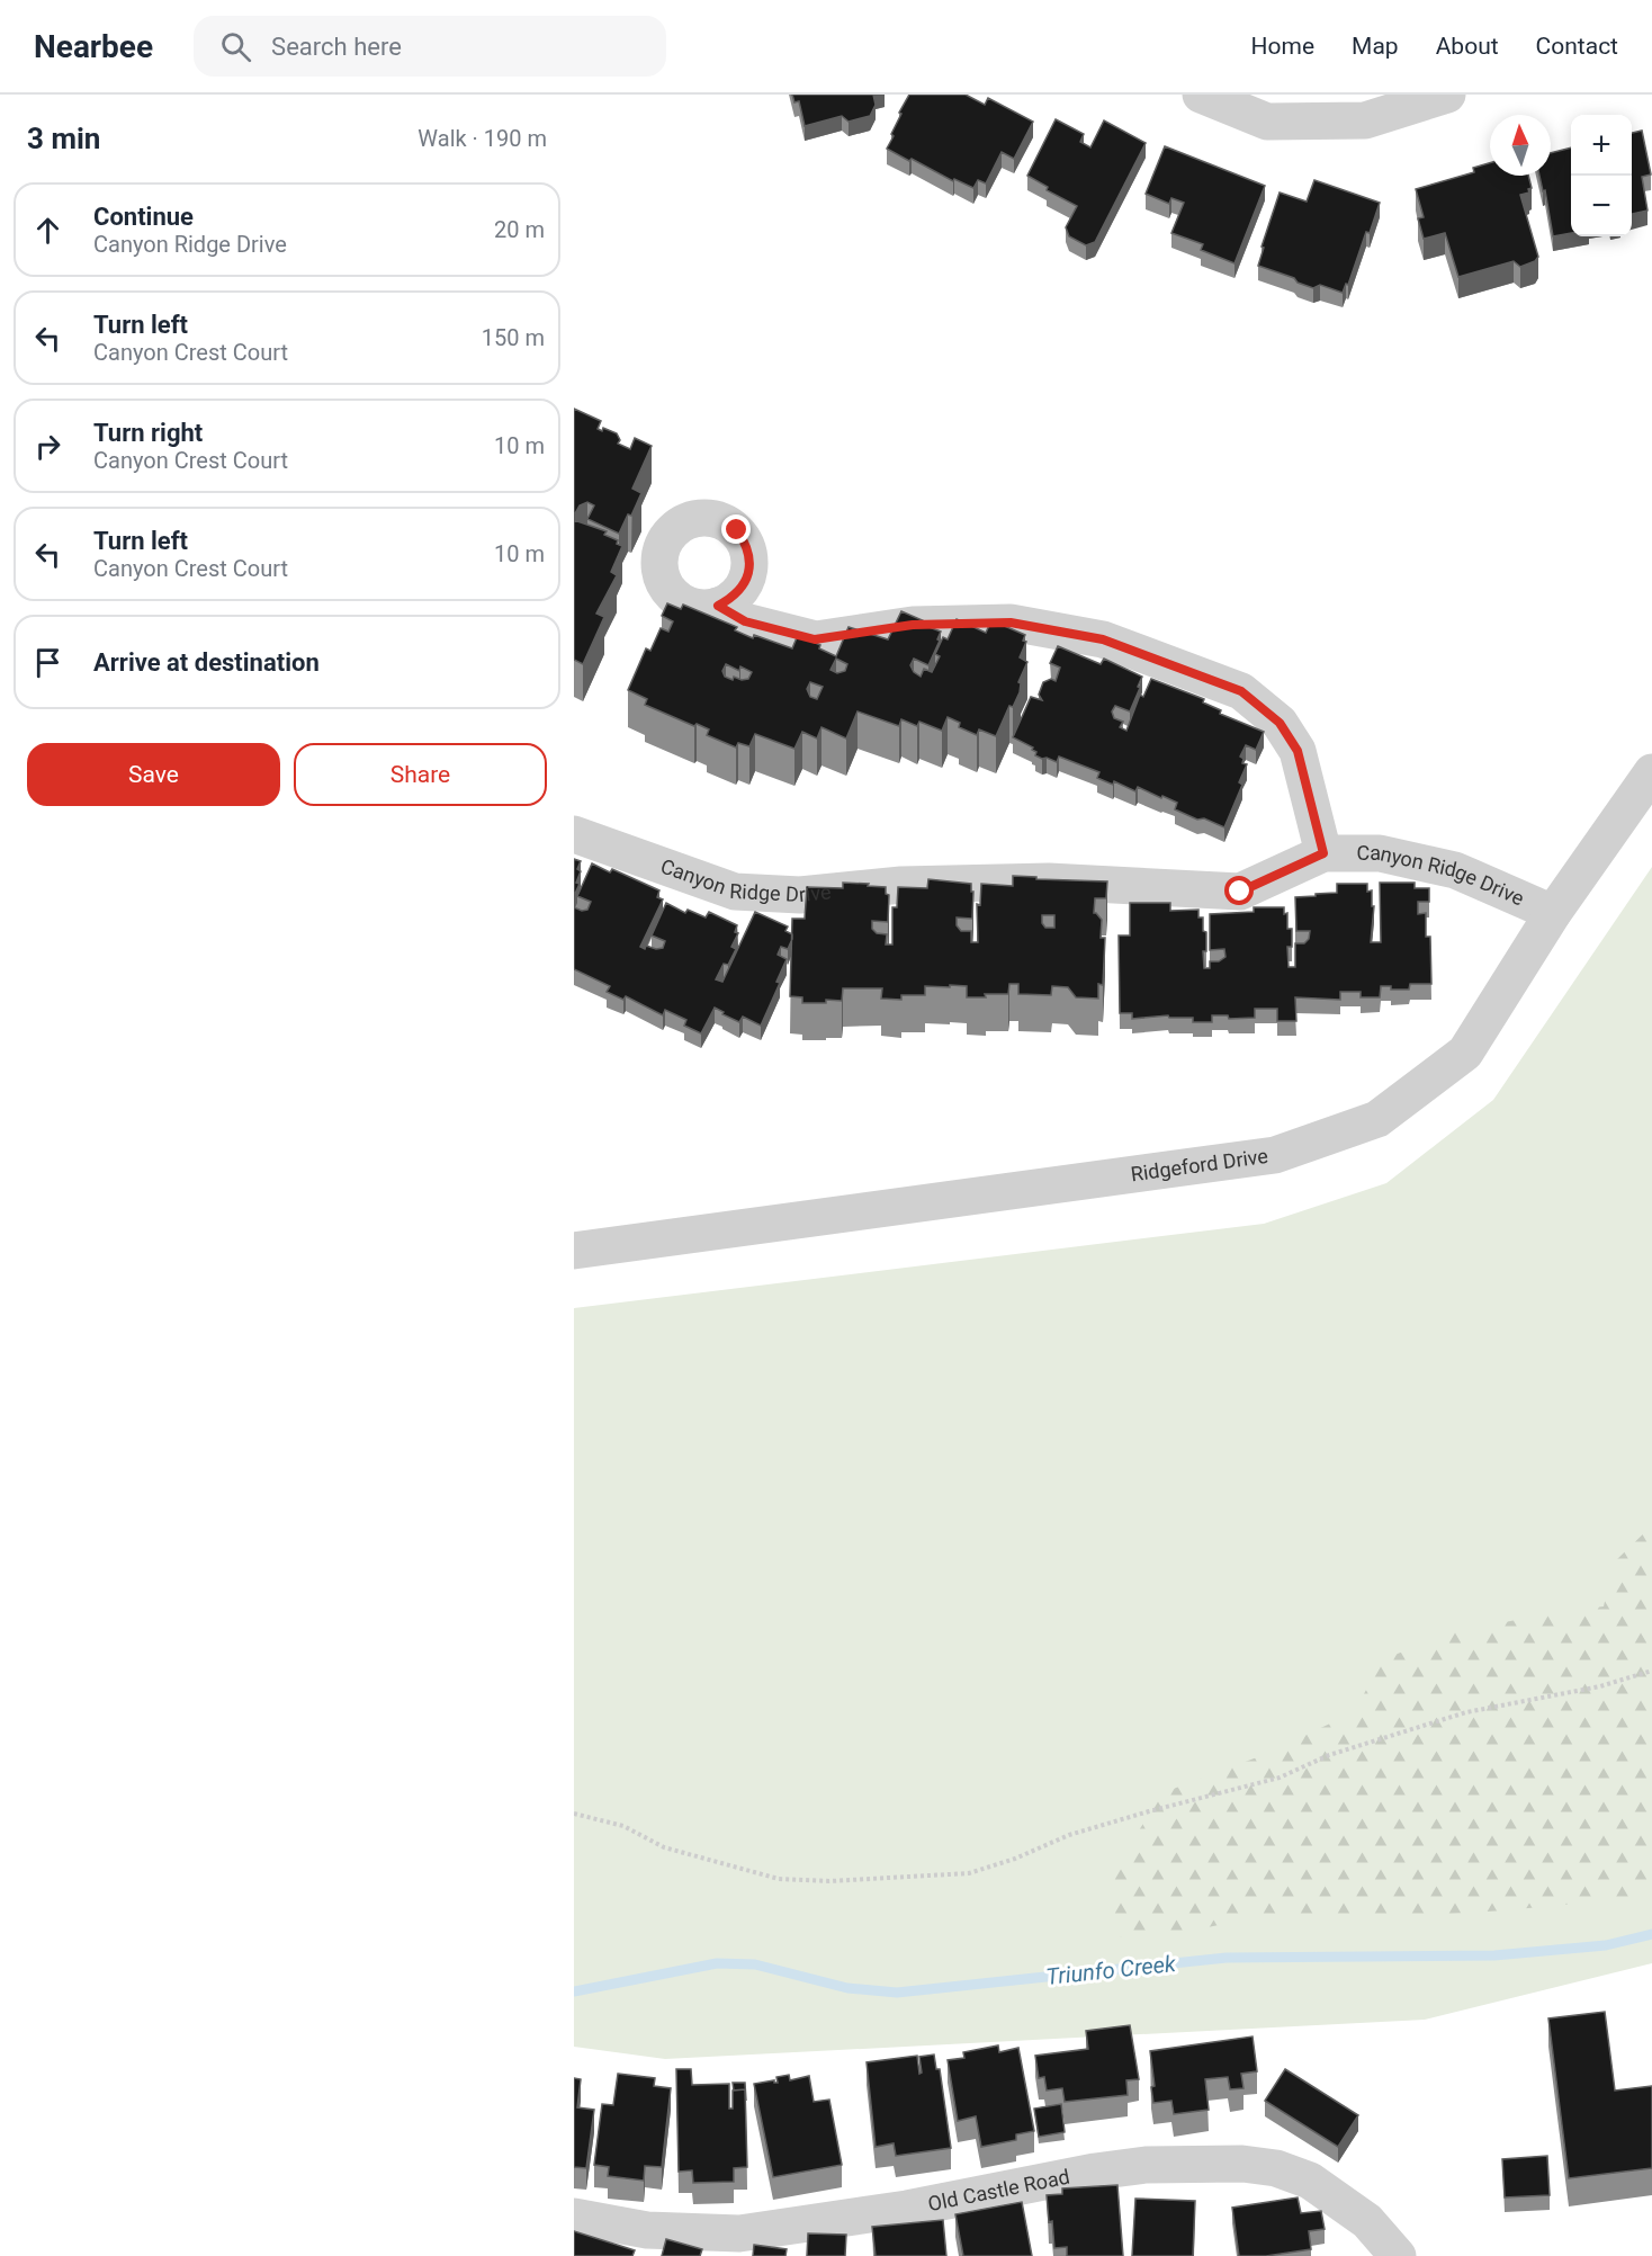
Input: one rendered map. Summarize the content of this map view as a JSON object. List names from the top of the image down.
{
  "streets": {
    "street": ["Canyon Ridge Drive", "Ridgeford Drive", "Old Castle Road"]
  },
  "crossings": [
    ["Canyon Ridge Drive", "Ridgeford Drive"]
  ],
  "water": ["Triunfo Creek"],
  "north": "top",
  "page": {
    "header": "Nearbee",
    "search": "Search here",
    "nav": [
      "Home",
      "Map",
      "About",
      "Contact"
    ],
    "heading": ["3 min", "Walk · 190 m"],
    "map_buttons": ["+", "−"],
    "list": [
      ["Continue", "Canyon Ridge Drive", "20 m"],
      ["Turn left", "Canyon Crest Court", "150 m"],
      ["Turn right", "Canyon Crest Court", "10 m"],
      ["Turn left", "Canyon Crest Court", "10 m"],
      "Arrive at destination"
    ],
    "buttons": ["Save", "Share"]
  }
}
